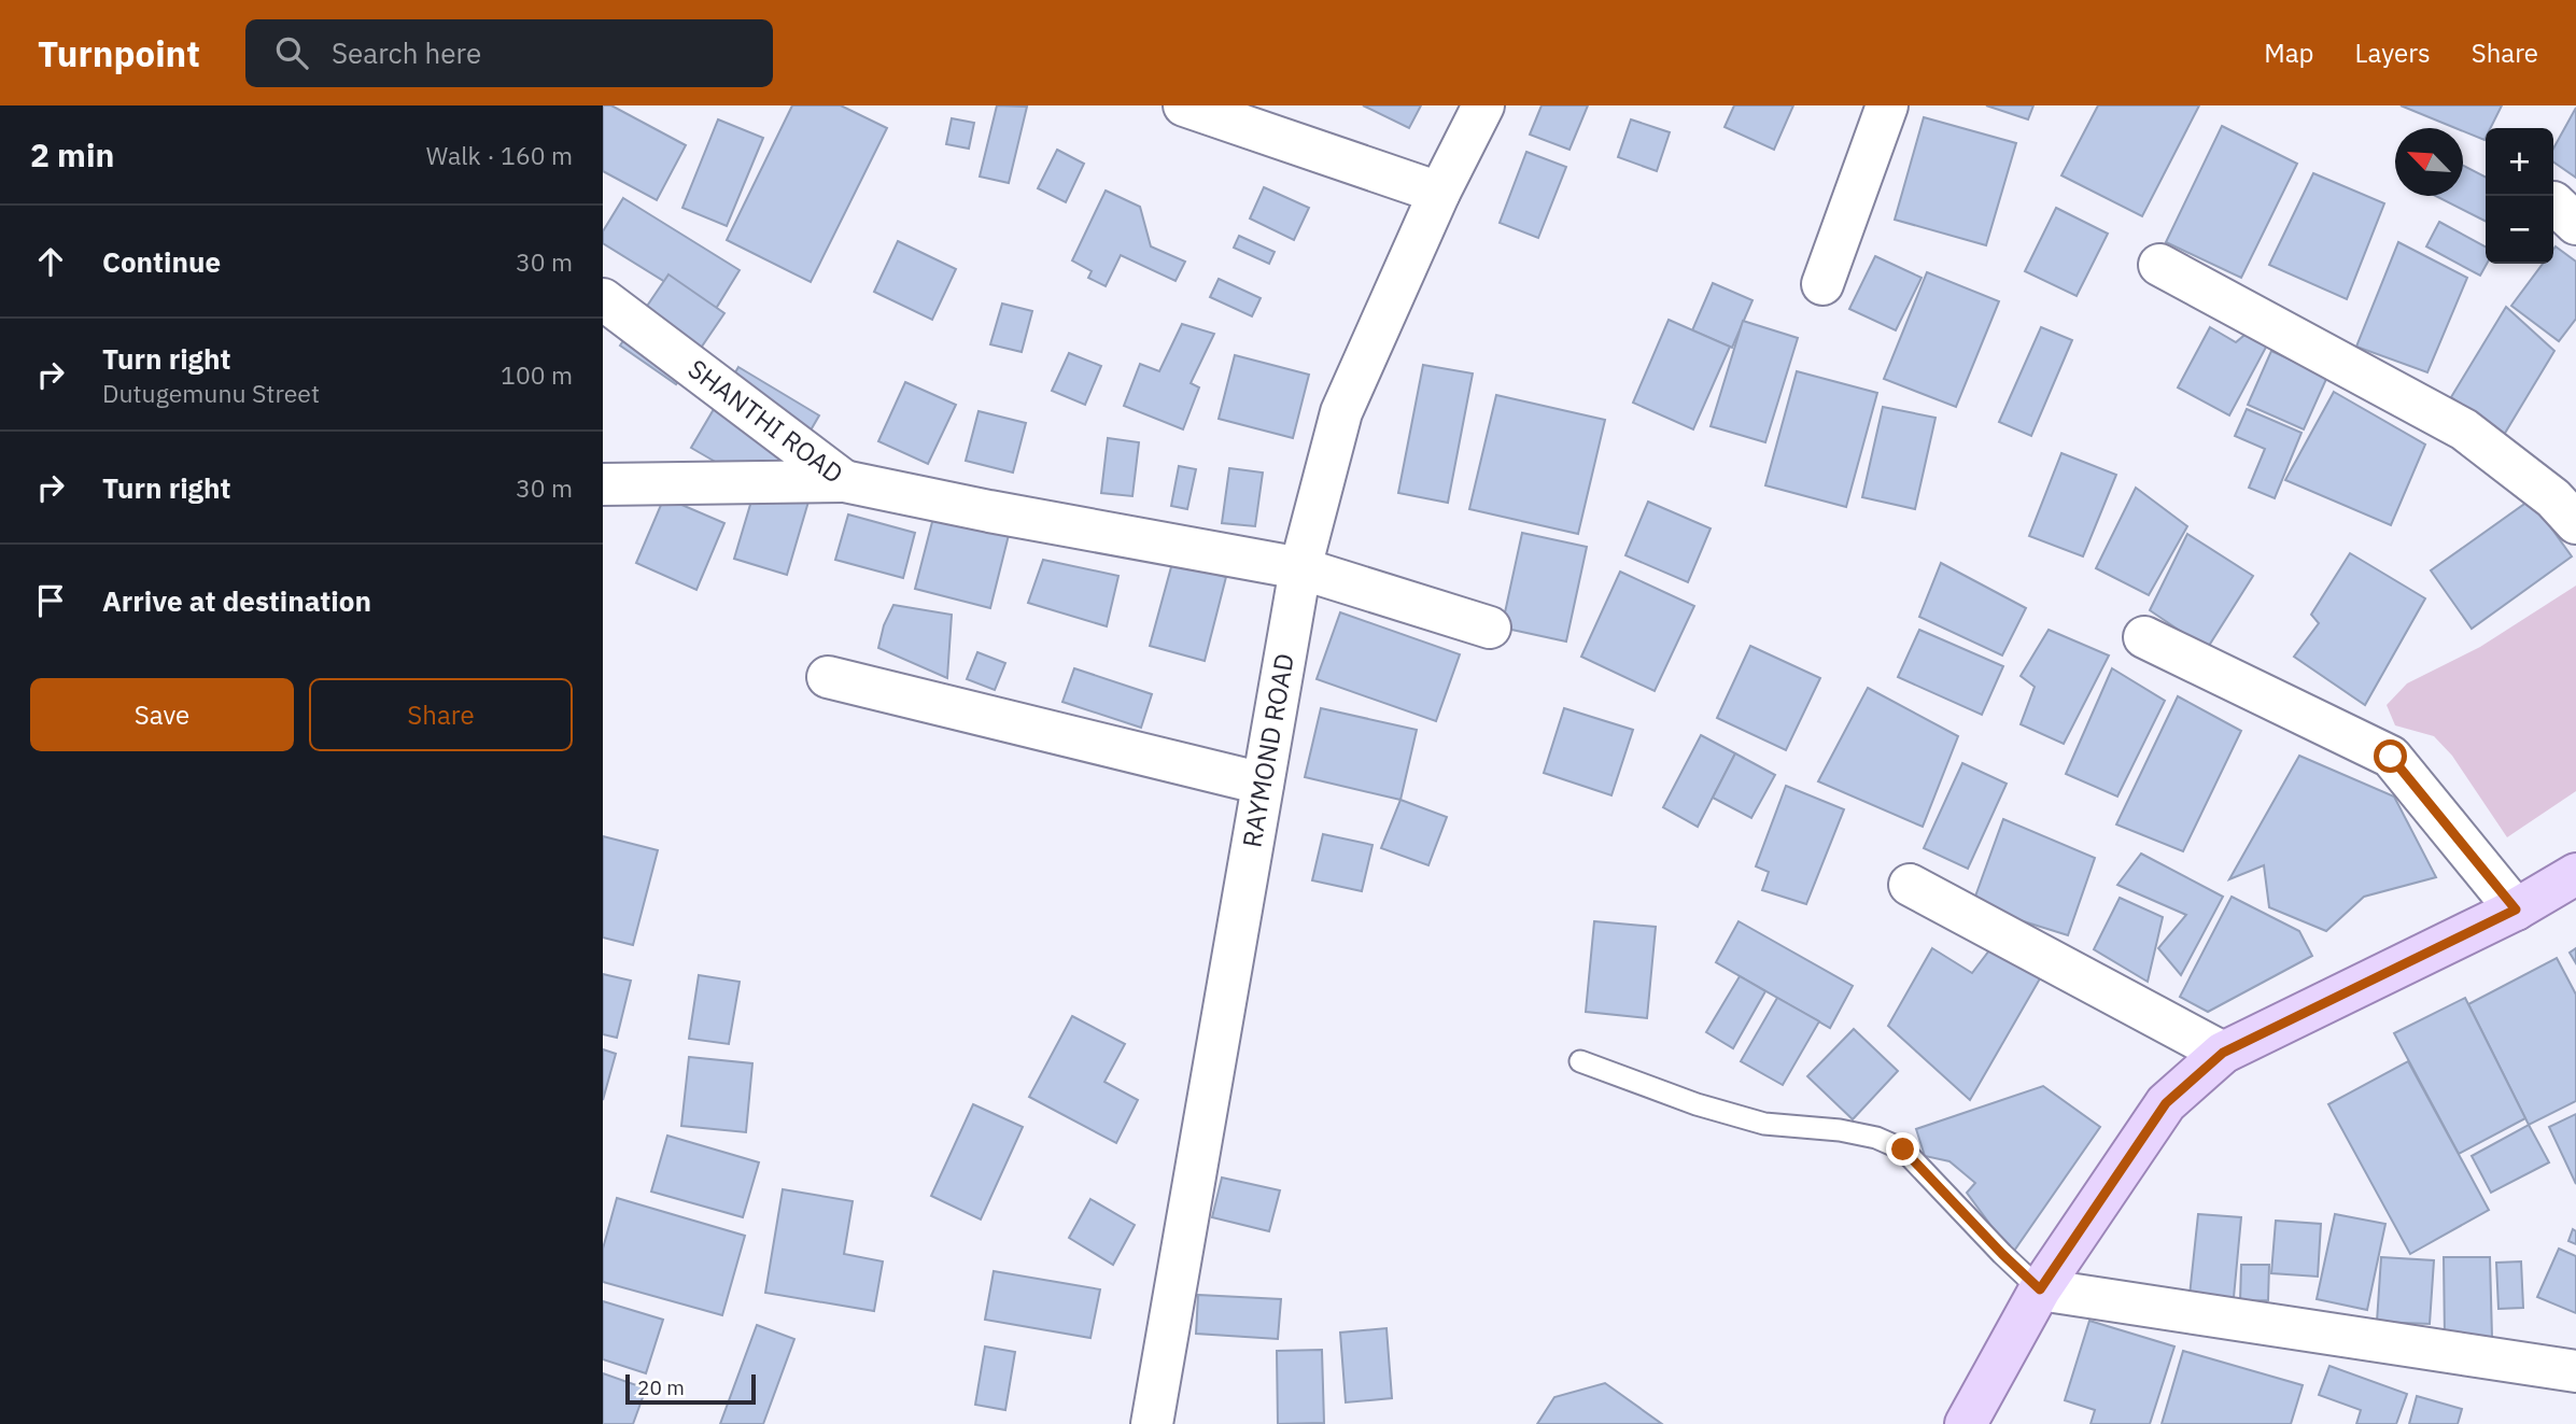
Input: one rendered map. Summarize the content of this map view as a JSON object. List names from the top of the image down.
{
  "streets": {
    "street": ["SHANTHI ROAD", "RAYMOND ROAD"]
  },
  "scale_bar": "20 m",
  "north": "top left",
  "page": {
    "header": "Turnpoint",
    "search": "Search here",
    "nav": ["Map", "Layers", "Share"],
    "heading": ["2 min", "Walk · 160 m"],
    "map_buttons": ["+", "−"],
    "list": [
      ["Continue", "30 m"],
      ["Turn right", "Dutugemunu Street", "100 m"],
      ["Turn right", "30 m"],
      "Arrive at destination"
    ],
    "buttons": ["Save", "Share"],
    "scale": "20 m"
  }
}
